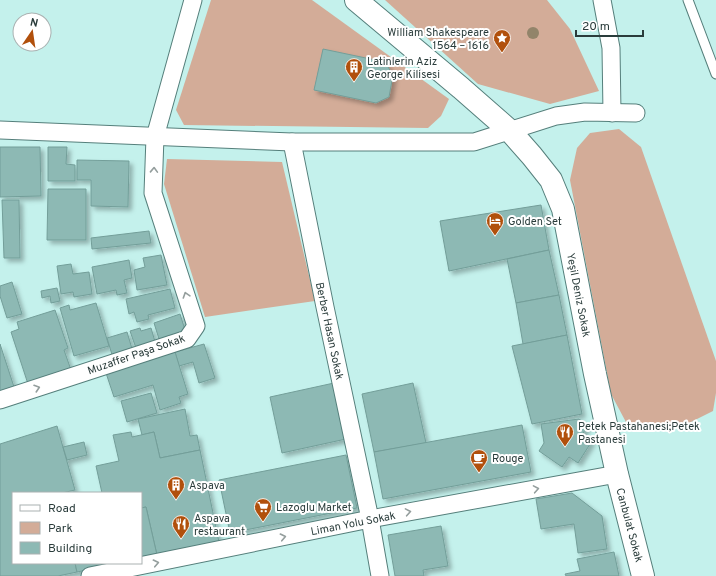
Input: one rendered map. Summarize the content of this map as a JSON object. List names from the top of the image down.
{
  "streets": {
    "main road": ["Yeşil Deniz Sokak", "Canbulat Sokak"],
    "street": ["Berber Hasan Sokak", "Muzaffer Paşa Sokak", "Liman Yolu Sokak"]
  },
  "crossings": [
    ["Yeşil Deniz Sokak", "Liman Yolu Sokak"],
    ["Yeşil Deniz Sokak", "Canbulat Sokak"],
    ["Berber Hasan Sokak", "Liman Yolu Sokak"],
    ["Liman Yolu Sokak", "Canbulat Sokak"]
  ],
  "one_way": ["Liman Yolu Sokak"],
  "places": {
    "place": ["William Shakespeare 1564 – 1616"],
    "building": ["Latinlerin Aziz George Kilisesi", "Aspava"],
    "hotel": ["Golden Set"],
    "restaurant": ["Petek Pastahanesi;Petek Pastanesi", "Aspava restaurant"],
    "cafe": ["Rouge"],
    "supermarket": ["Lazoglu Market"]
  },
  "legend": ["Road", "Park", "Building"],
  "scale_bar": "20 m",
  "north": "top"
}
